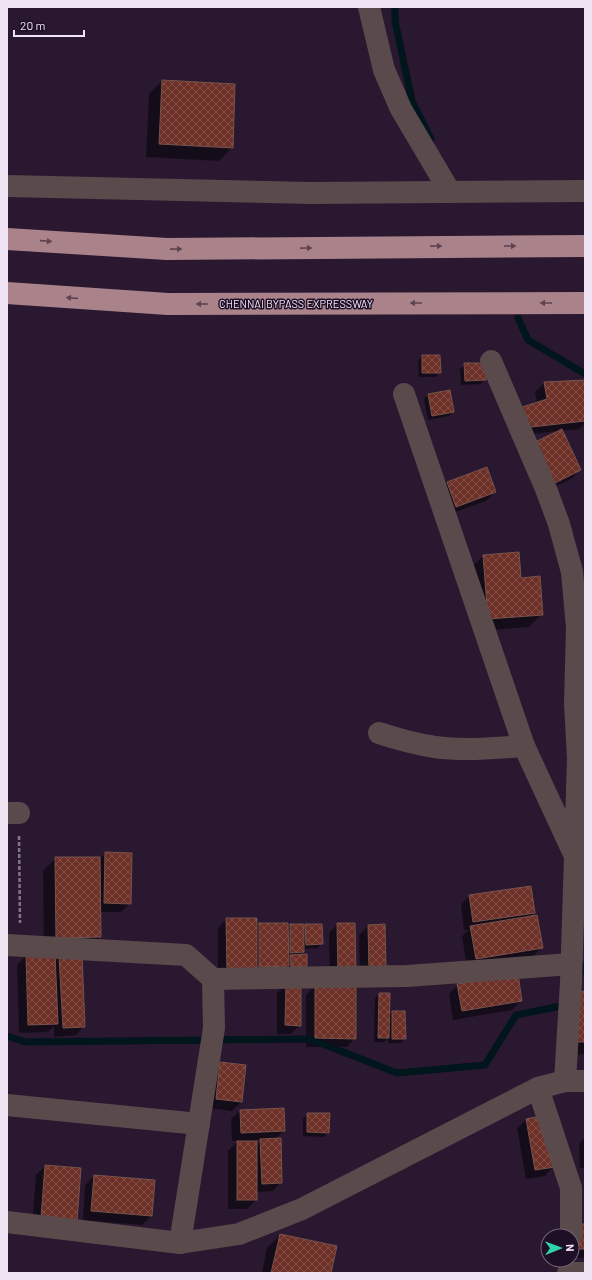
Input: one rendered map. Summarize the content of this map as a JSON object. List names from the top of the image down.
{
  "streets": {
    "highway": ["CHENNAI BYPASS EXPRESSWAY"]
  },
  "scale_bar": "20 m",
  "north": "right"
}
